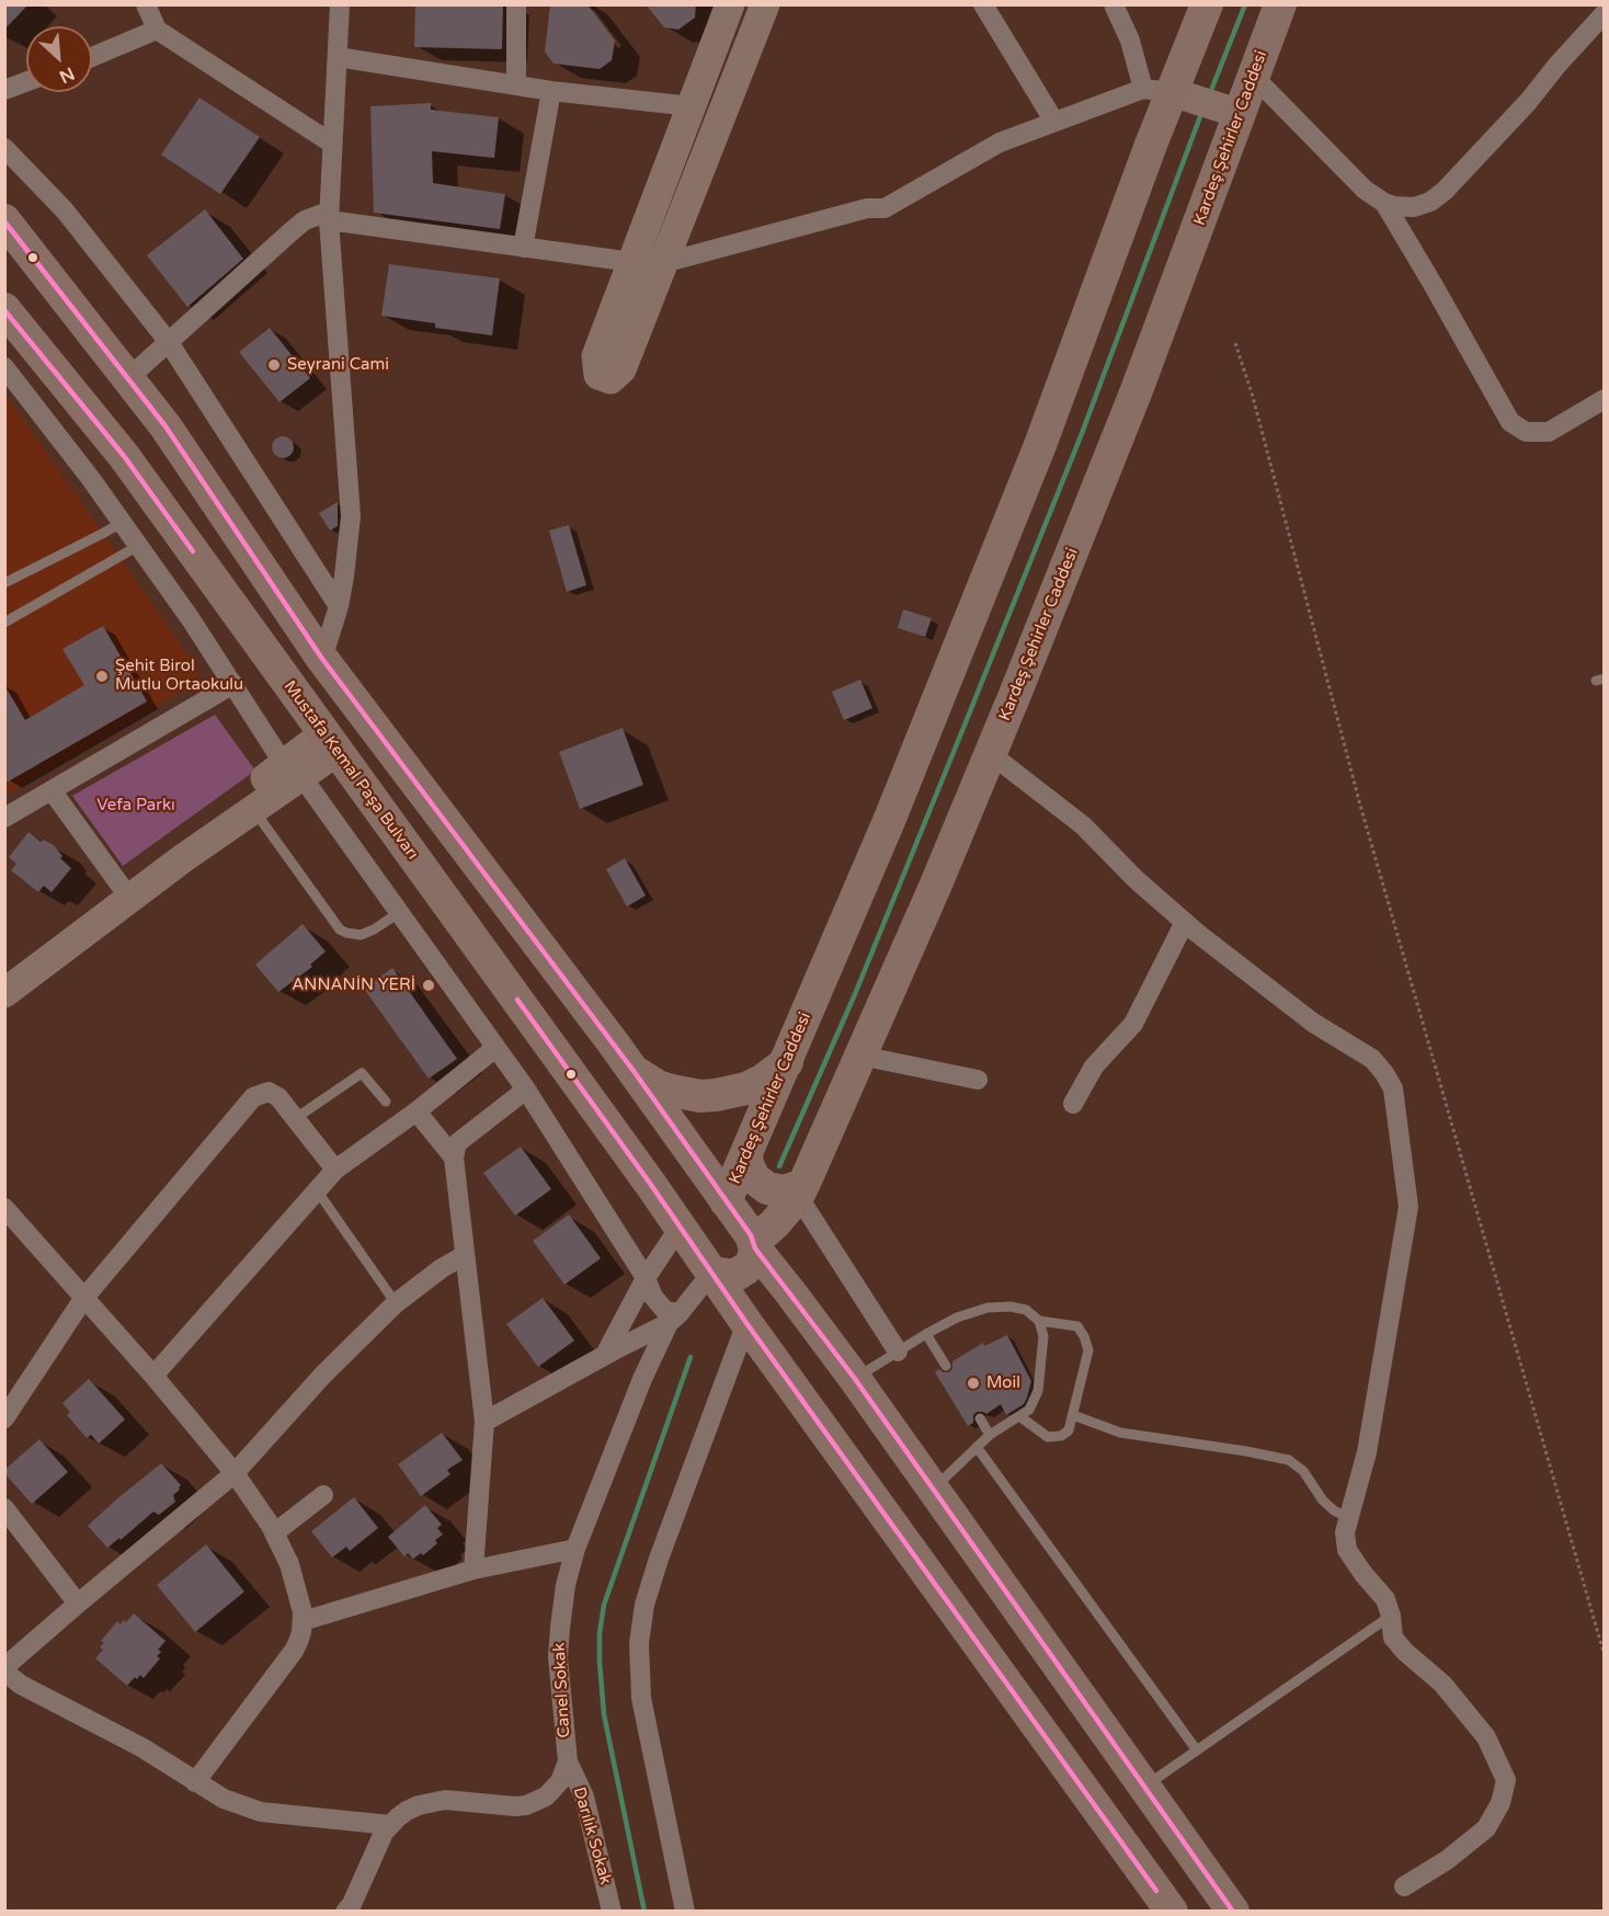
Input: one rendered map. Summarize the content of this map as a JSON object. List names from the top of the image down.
{
  "streets": {
    "main road": ["Kardeş Şehirler Caddesi", "Mustafa Kemal Paşa Bulvarı"],
    "street": ["Canel Sokak", "Darılık Sokak"]
  },
  "crossings": [
    ["Kardeş Şehirler Caddesi", "Mustafa Kemal Paşa Bulvarı"],
    ["Kardeş Şehirler Caddesi", "Canel Sokak"],
    ["Mustafa Kemal Paşa Bulvarı", "Canel Sokak"],
    ["Canel Sokak", "Darılık Sokak"]
  ],
  "parks": ["Vefa Parkı"],
  "places": [
    "Seyrani Cami",
    "Şehit Birol Mutlu Ortaokulu",
    "ANNANİN YERİ",
    "Moil"
  ],
  "north": "bottom right"
}
